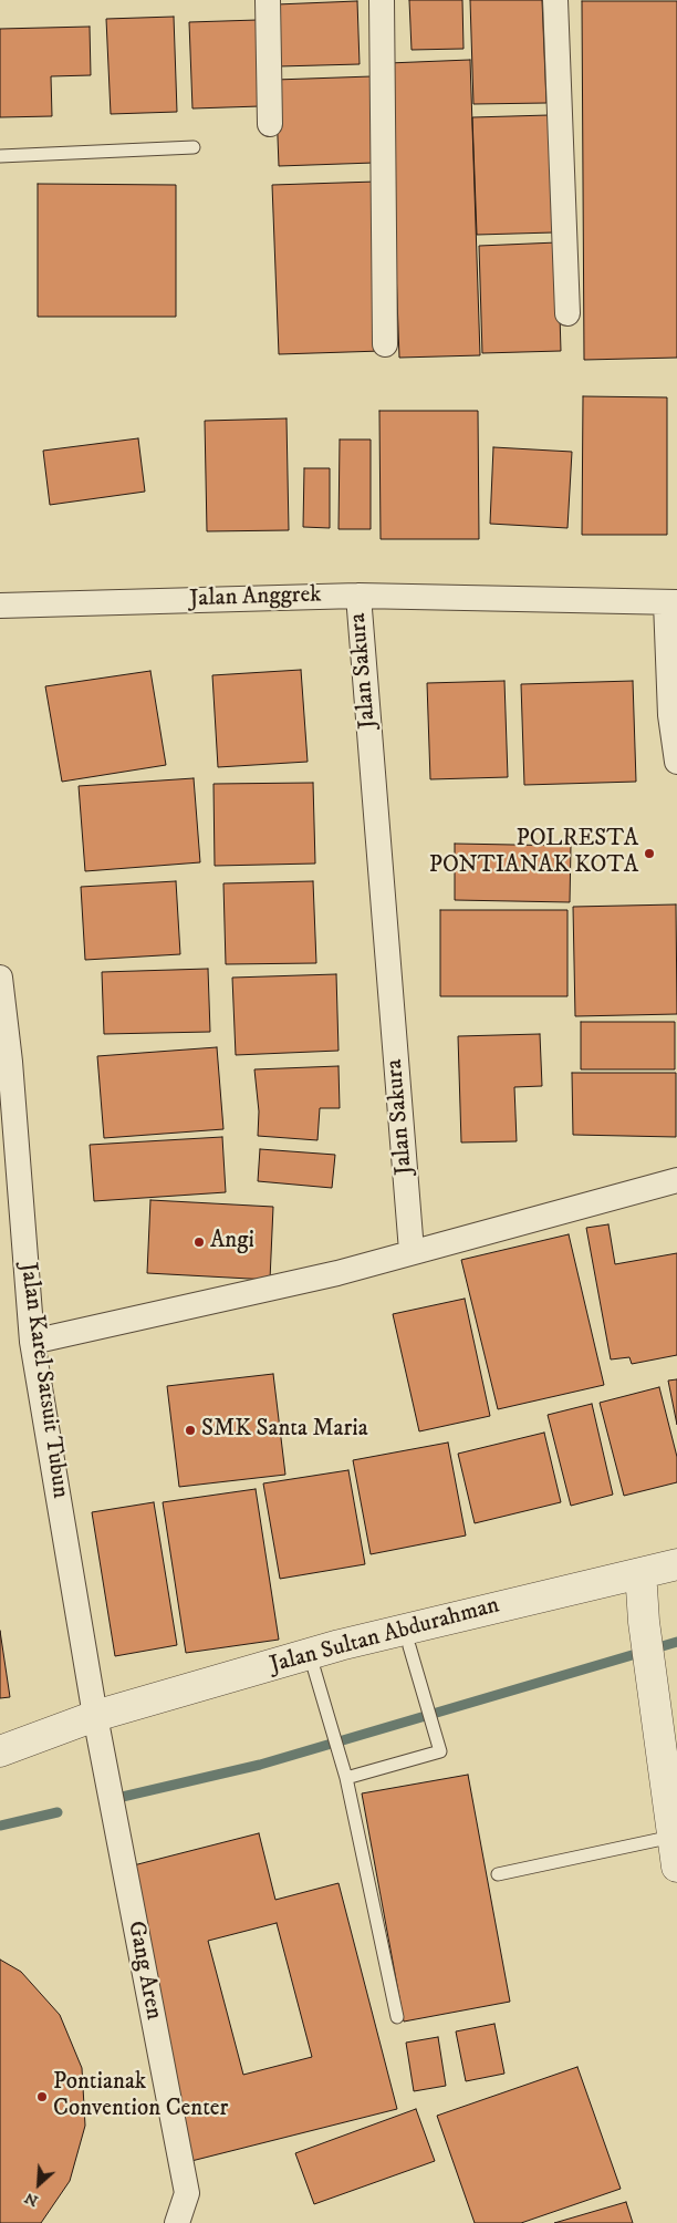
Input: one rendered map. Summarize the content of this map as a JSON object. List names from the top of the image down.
{
  "streets": {
    "street": [
      "Jalan Anggrek",
      "Jalan Sakura",
      "Jalan Karel Satsuit Tubun",
      "Jalan Sultan Abdurahman",
      "Gang Aren"
    ]
  },
  "crossings": [
    ["Jalan Anggrek", "Jalan Sakura"],
    ["Jalan Karel Satsuit Tubun", "Jalan Sultan Abdurahman"],
    ["Jalan Karel Satsuit Tubun", "Gang Aren"],
    ["Jalan Sultan Abdurahman", "Gang Aren"]
  ],
  "places": [
    "POLRESTA PONTIANAK KOTA",
    "Angi",
    "SMK Santa Maria",
    "Pontianak Convention Center"
  ],
  "north": "bottom left"
}
